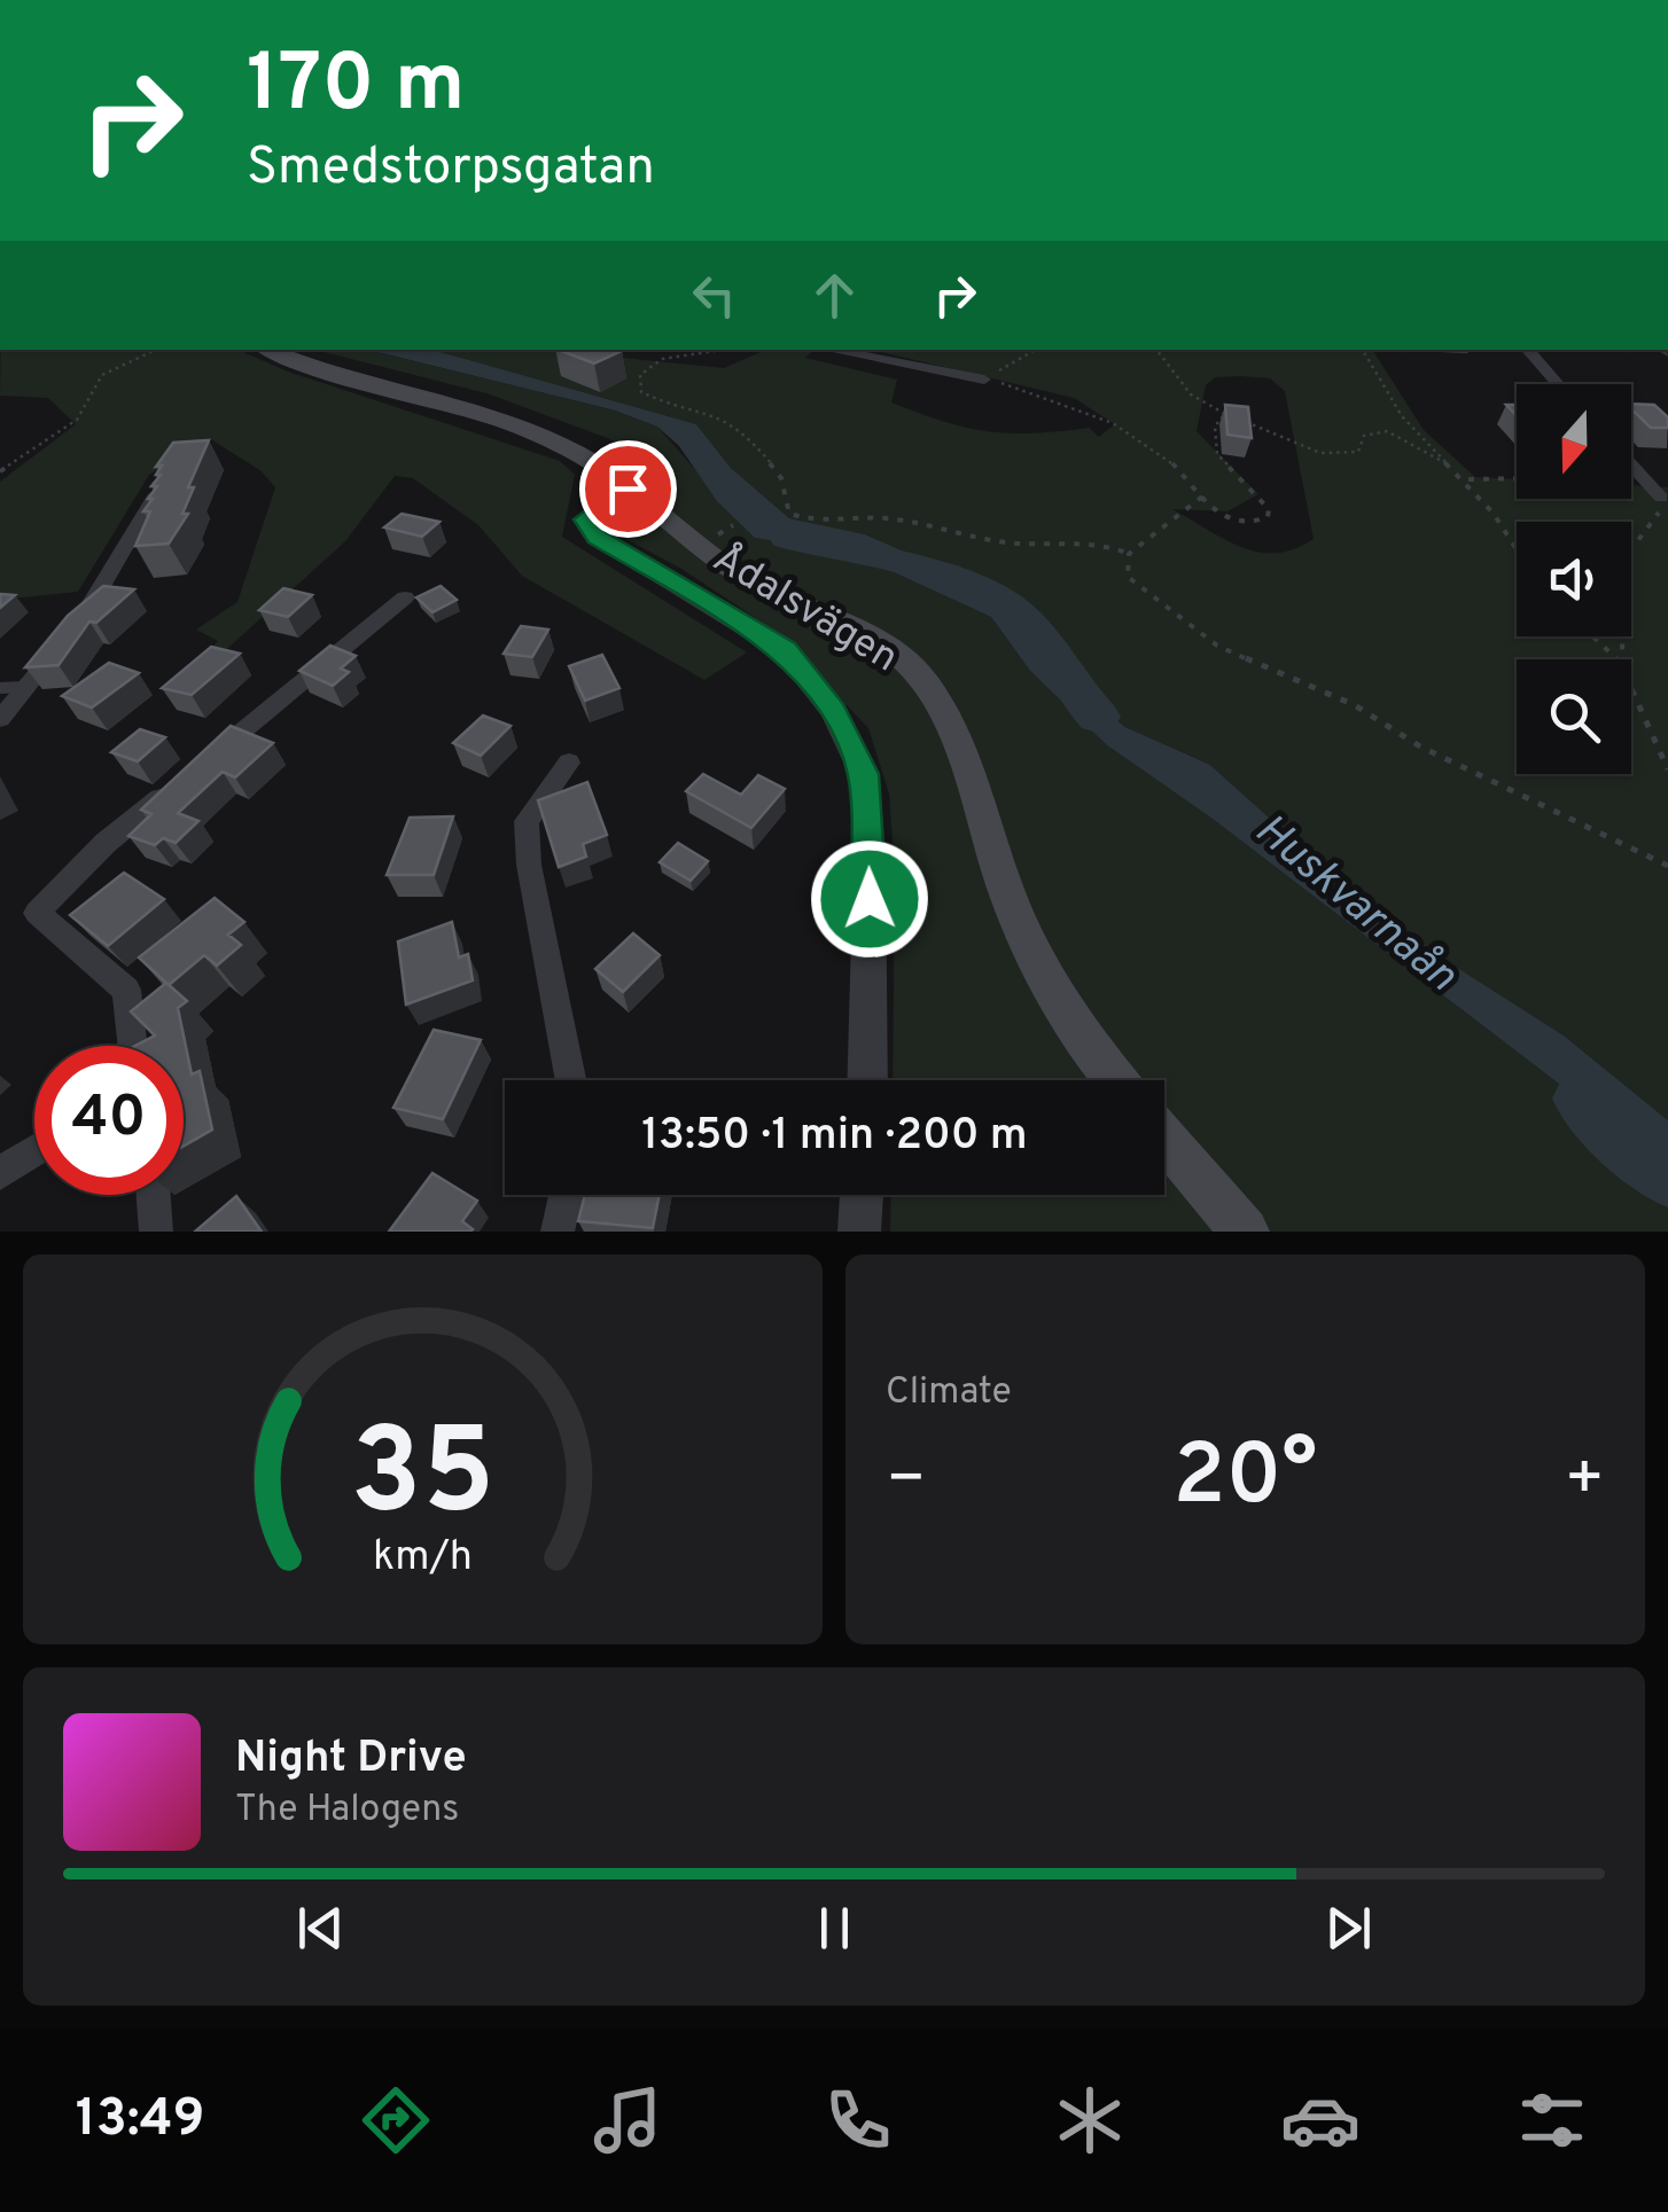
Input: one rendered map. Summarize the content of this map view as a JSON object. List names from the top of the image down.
{
  "streets": {
    "main road": ["Ådalsvägen"]
  },
  "water": ["Huskvarnaån"],
  "north": "bottom",
  "page": {
    "turn": ["170 m", "Smedstorpsgatan"],
    "limit": "40",
    "trip": "13:50 · 1 min · 200 m",
    "tile": "Climate",
    "heat": ["−", "20°", "+"],
    "song": ["Night Drive", "The Halogens"],
    "tabs": "13:49",
    "gauge": ["35", "km/h"]
  }
}
